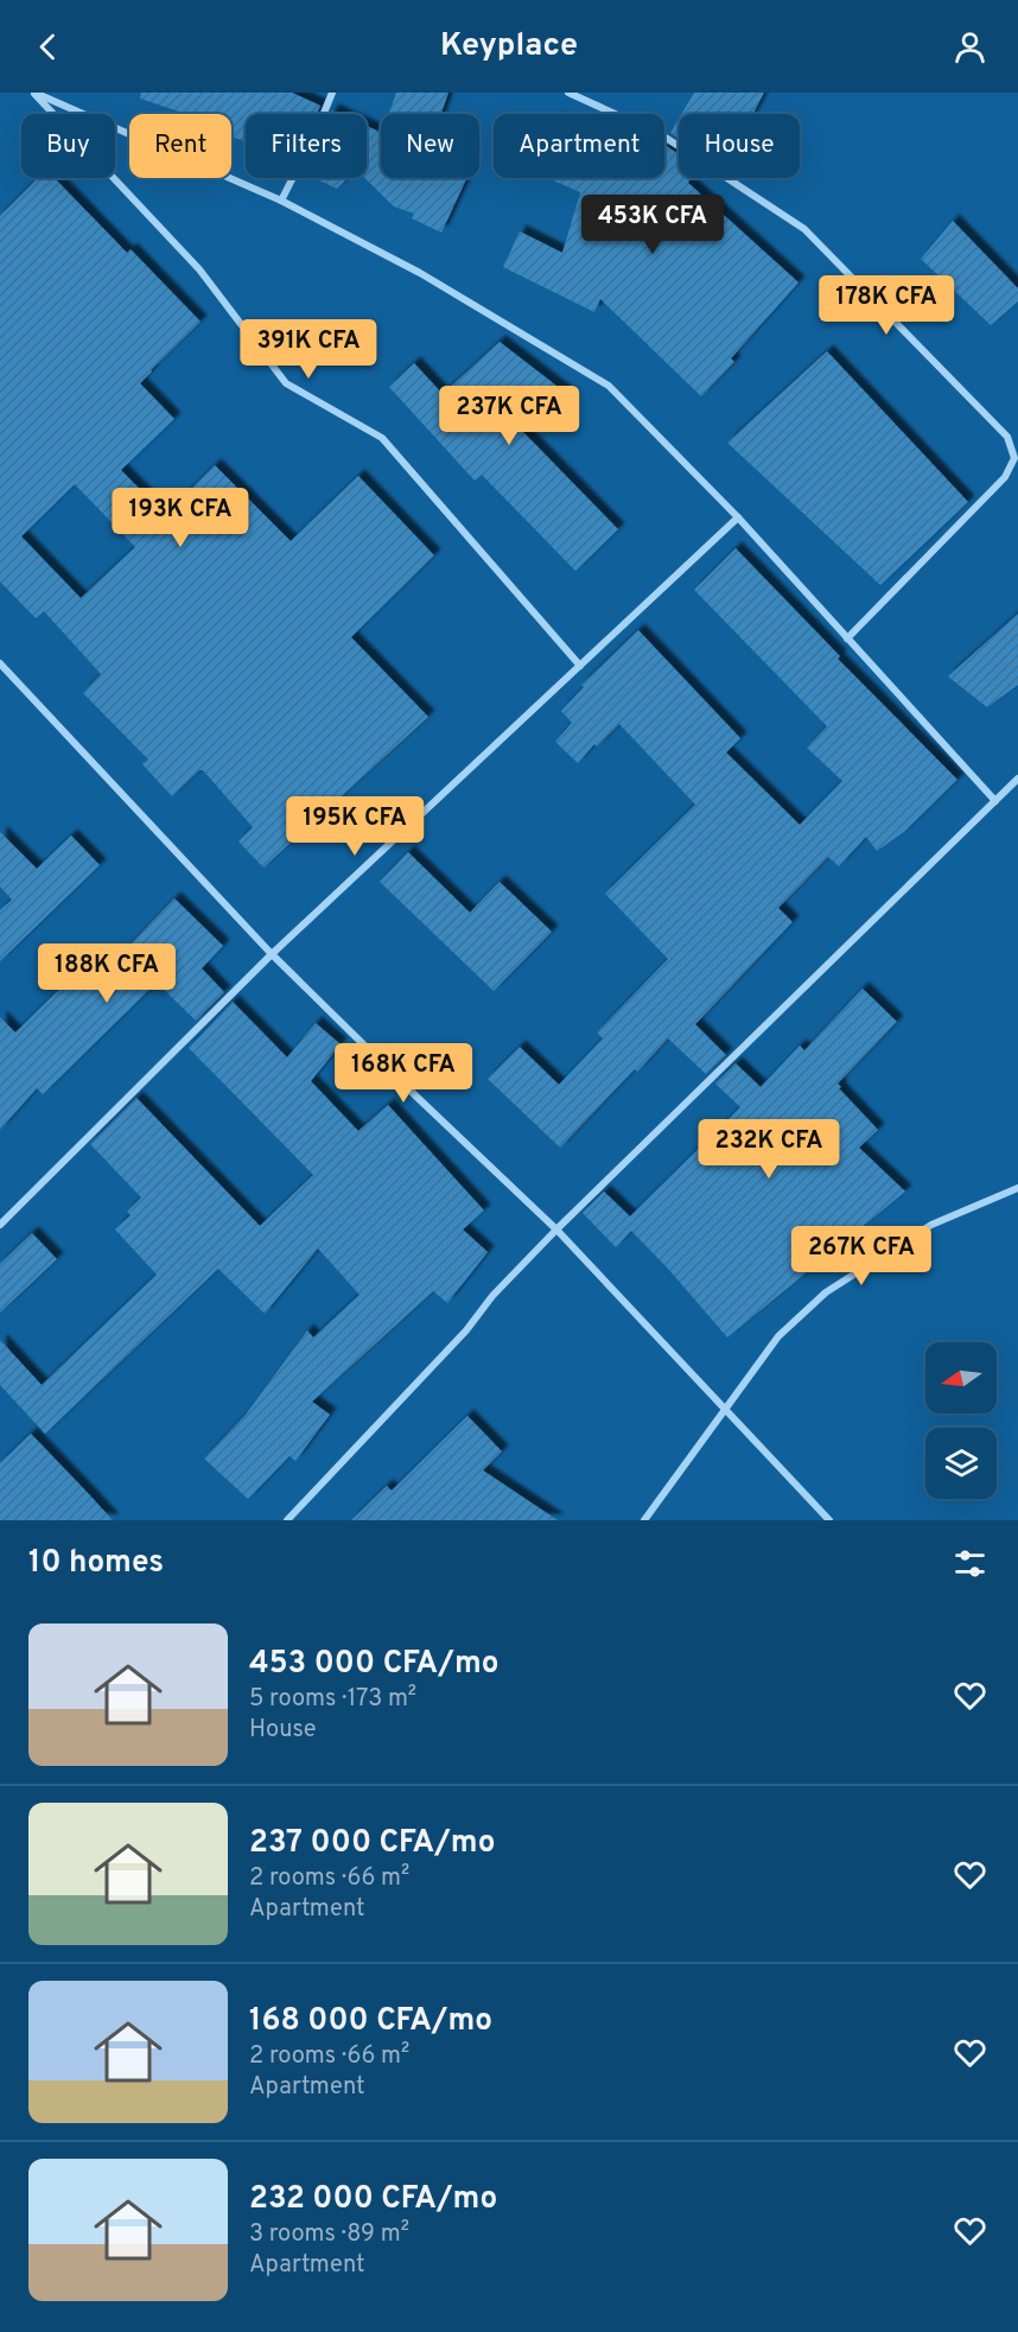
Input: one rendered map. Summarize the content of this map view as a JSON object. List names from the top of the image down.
{
  "north": "left",
  "page": {
    "header": "Keyplace",
    "chip": [
      "Buy",
      "Rent",
      "Filters",
      "New",
      "Apartment",
      "House"
    ],
    "price": [
      "453K CFA",
      "178K CFA",
      "391K CFA",
      "237K CFA",
      "193K CFA",
      "195K CFA",
      "188K CFA",
      "168K CFA",
      "232K CFA",
      "267K CFA"
    ],
    "heading": "10 homes",
    "list": [
      {
        "name": "453 000 CFA/mo",
        "note": "5 rooms · 173 m² · House"
      },
      {
        "name": "237 000 CFA/mo",
        "note": "2 rooms · 66 m² · Apartment"
      },
      {
        "name": "168 000 CFA/mo",
        "note": "2 rooms · 66 m² · Apartment"
      },
      {
        "name": "232 000 CFA/mo",
        "note": "3 rooms · 89 m² · Apartment"
      }
    ]
  }
}
